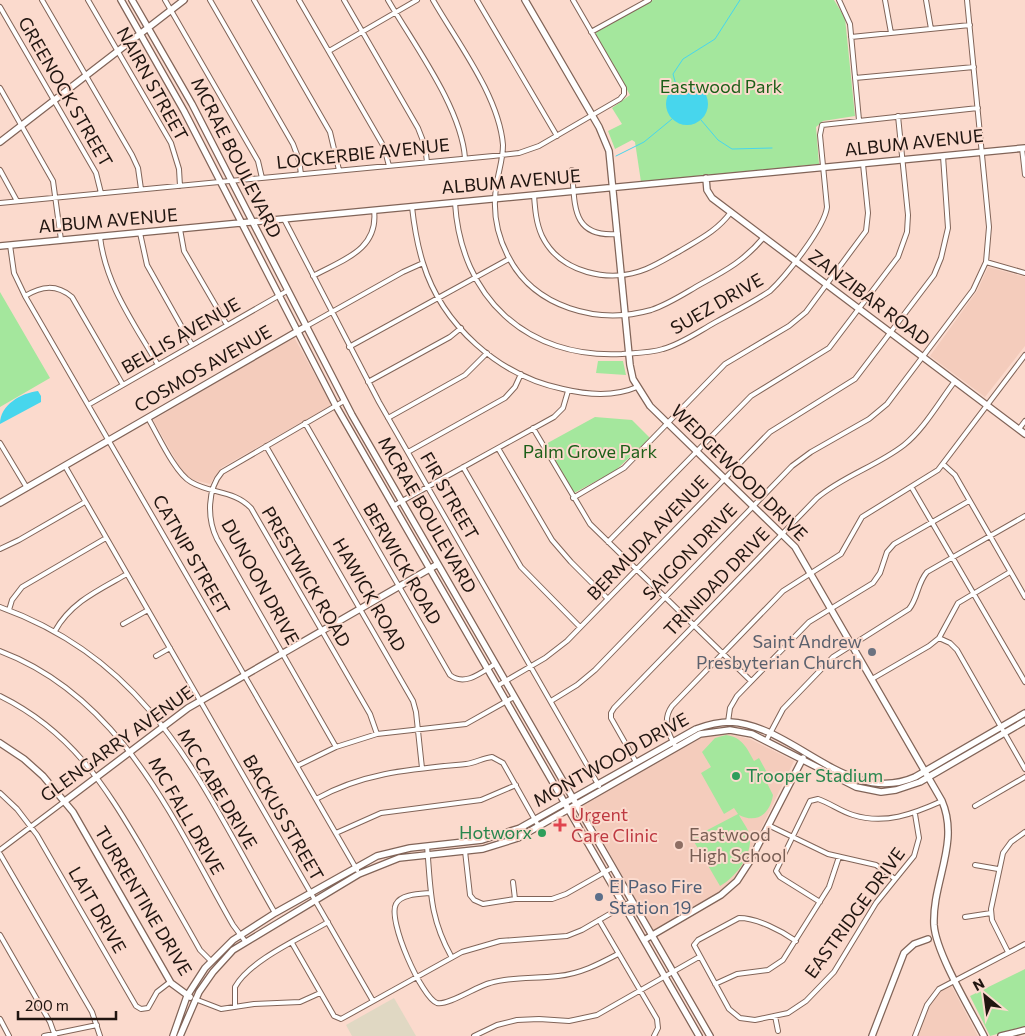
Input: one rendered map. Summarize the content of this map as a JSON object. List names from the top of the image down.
{
  "streets": {
    "main road": [
      "ALBUM AVENUE",
      "MCRAE BOULEVARD",
      "ZANZIBAR ROAD",
      "COSMOS AVENUE",
      "WEDGEWOOD DRIVE",
      "GLENGARRY AVENUE",
      "MONTWOOD DRIVE",
      "TURRENTINE DRIVE"
    ],
    "street": [
      "NAIRN STREET",
      "GREENOCK STREET",
      "LOCKERBIE AVENUE",
      "SUEZ DRIVE",
      "BELLIS AVENUE",
      "FIR STREET",
      "BERMUDA AVENUE",
      "SAIGON DRIVE",
      "CATNIP STREET",
      "BERWICK ROAD",
      "PRESTWICK ROAD",
      "DUNOON DRIVE",
      "TRINIDAD DRIVE",
      "HAWICK ROAD",
      "MC CABE DRIVE",
      "MC FALL DRIVE",
      "BACKUS STREET",
      "LAIT DRIVE",
      "EASTRIDGE DRIVE"
    ]
  },
  "crossings": [
    ["NAIRN STREET", "LOCKERBIE AVENUE"],
    ["GREENOCK STREET", "LOCKERBIE AVENUE"],
    ["ALBUM AVENUE", "MCRAE BOULEVARD"],
    ["ALBUM AVENUE", "ZANZIBAR ROAD"],
    ["ALBUM AVENUE", "SUEZ DRIVE"],
    ["ALBUM AVENUE", "WEDGEWOOD DRIVE"],
    ["ALBUM AVENUE", "FIR STREET"],
    ["ALBUM AVENUE", "BERMUDA AVENUE"],
    ["ALBUM AVENUE", "SAIGON DRIVE"],
    ["ALBUM AVENUE", "CATNIP STREET"],
    ["LOCKERBIE AVENUE", "MCRAE BOULEVARD"],
    ["LOCKERBIE AVENUE", "WEDGEWOOD DRIVE"],
    ["MCRAE BOULEVARD", "BELLIS AVENUE"],
    ["MCRAE BOULEVARD", "COSMOS AVENUE"],
    ["MCRAE BOULEVARD", "BERMUDA AVENUE"],
    ["MCRAE BOULEVARD", "BERWICK ROAD"],
    ["MCRAE BOULEVARD", "DUNOON DRIVE"],
    ["MCRAE BOULEVARD", "GLENGARRY AVENUE"],
    ["MCRAE BOULEVARD", "MONTWOOD DRIVE"],
    ["ZANZIBAR ROAD", "SUEZ DRIVE"],
    ["ZANZIBAR ROAD", "BERMUDA AVENUE"],
    ["ZANZIBAR ROAD", "SAIGON DRIVE"],
    ["ZANZIBAR ROAD", "TRINIDAD DRIVE"],
    ["SUEZ DRIVE", "WEDGEWOOD DRIVE"],
    ["SUEZ DRIVE", "SAIGON DRIVE"],
    ["BELLIS AVENUE", "CATNIP STREET"],
    ["COSMOS AVENUE", "FIR STREET"],
    ["COSMOS AVENUE", "CATNIP STREET"],
    ["COSMOS AVENUE", "PRESTWICK ROAD"],
    ["COSMOS AVENUE", "BACKUS STREET"],
    ["WEDGEWOOD DRIVE", "BERMUDA AVENUE"],
    ["WEDGEWOOD DRIVE", "SAIGON DRIVE"],
    ["WEDGEWOOD DRIVE", "TRINIDAD DRIVE"],
    ["WEDGEWOOD DRIVE", "MONTWOOD DRIVE"],
    ["FIR STREET", "BERMUDA AVENUE"],
    ["FIR STREET", "SAIGON DRIVE"],
    ["FIR STREET", "MONTWOOD DRIVE"],
    ["CATNIP STREET", "GLENGARRY AVENUE"],
    ["CATNIP STREET", "MONTWOOD DRIVE"],
    ["BERWICK ROAD", "DUNOON DRIVE"],
    ["BERWICK ROAD", "GLENGARRY AVENUE"],
    ["PRESTWICK ROAD", "DUNOON DRIVE"],
    ["PRESTWICK ROAD", "GLENGARRY AVENUE"],
    ["DUNOON DRIVE", "HAWICK ROAD"],
    ["DUNOON DRIVE", "GLENGARRY AVENUE"],
    ["TRINIDAD DRIVE", "MONTWOOD DRIVE"],
    ["HAWICK ROAD", "GLENGARRY AVENUE"],
    ["GLENGARRY AVENUE", "MC CABE DRIVE"],
    ["GLENGARRY AVENUE", "MC FALL DRIVE"],
    ["GLENGARRY AVENUE", "BACKUS STREET"],
    ["GLENGARRY AVENUE", "TURRENTINE DRIVE"],
    ["GLENGARRY AVENUE", "LAIT DRIVE"],
    ["MONTWOOD DRIVE", "MC CABE DRIVE"],
    ["MONTWOOD DRIVE", "MC FALL DRIVE"],
    ["MONTWOOD DRIVE", "BACKUS STREET"],
    ["MONTWOOD DRIVE", "TURRENTINE DRIVE"],
    ["TURRENTINE DRIVE", "LAIT DRIVE"]
  ],
  "parks": ["Eastwood Park", "Palm Grove Park"],
  "places": {
    "other": [
      "Saint Andrew Presbyterian Church",
      "Trooper Stadium",
      "Hotworx",
      "Eastwood High School",
      "El Paso Fire Station 19"
    ],
    "health": ["Urgent Care Clinic"]
  },
  "scale_bar": "200 m",
  "north": "top left"
}
